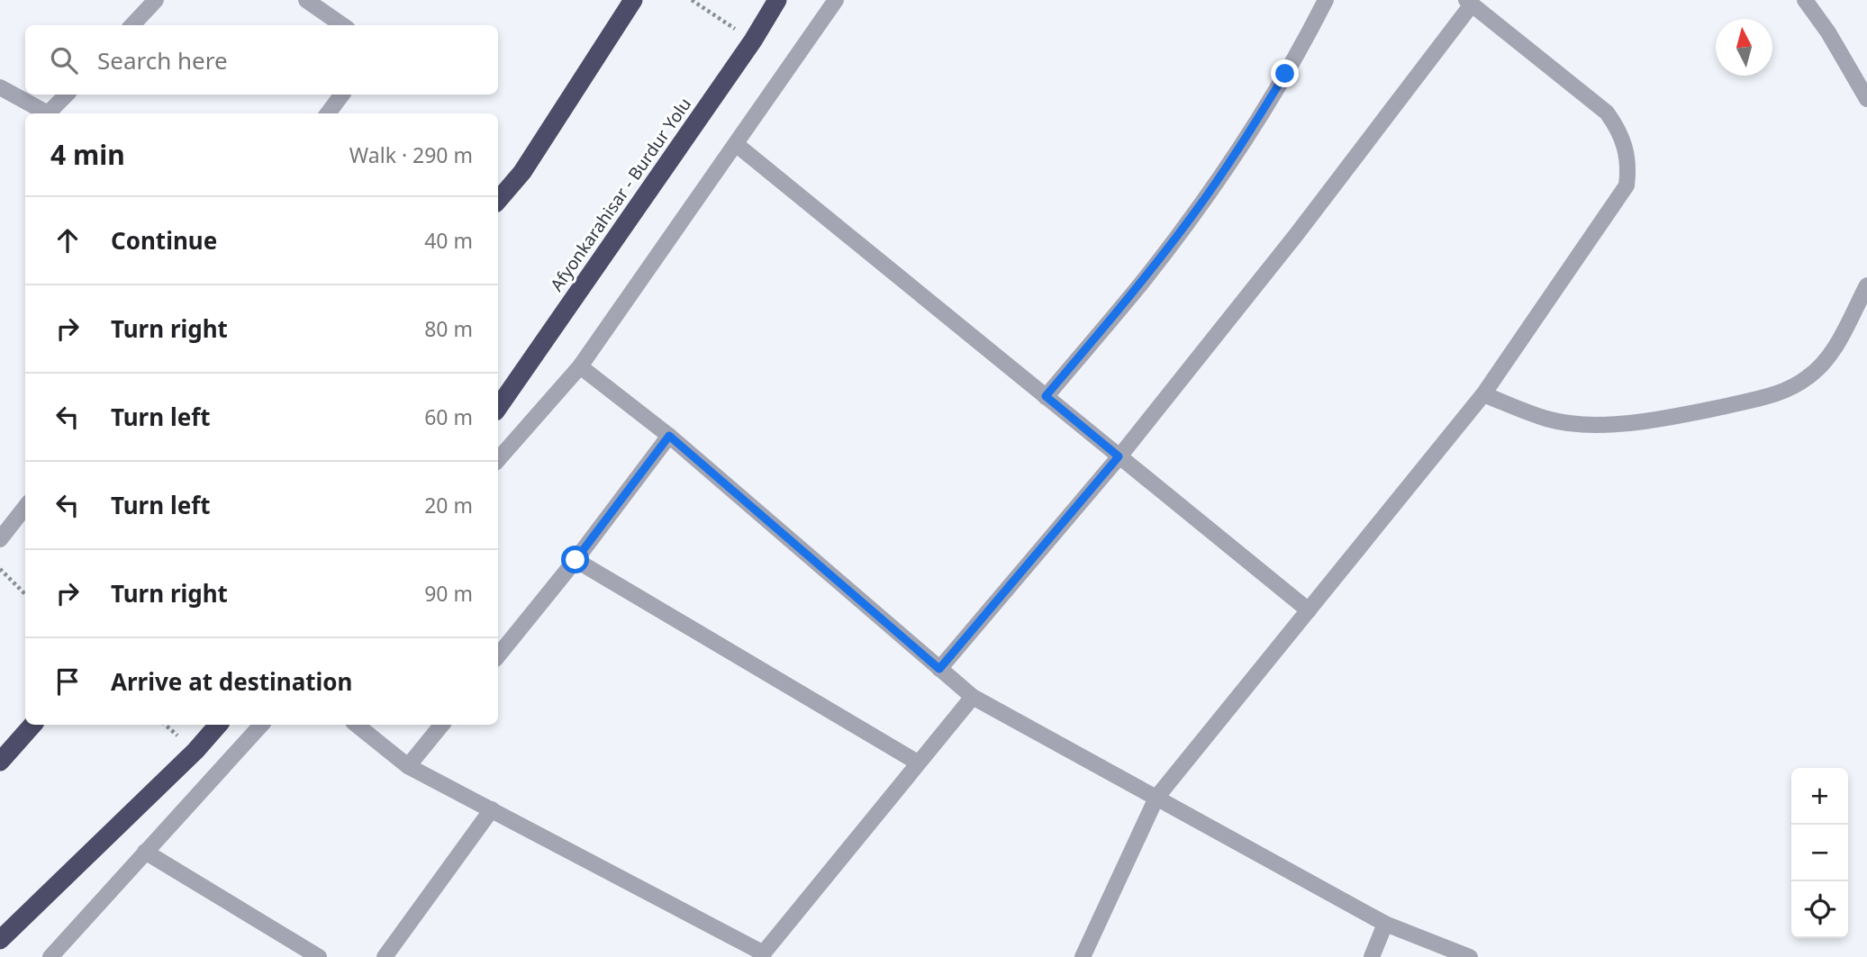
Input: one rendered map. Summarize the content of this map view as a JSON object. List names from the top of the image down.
{
  "streets": {
    "highway": ["Afyonkarahisar - Burdur Yolu"]
  },
  "north": "top",
  "page": {
    "search": "Search here",
    "heading": ["4 min", "Walk · 290 m"],
    "list": [
      ["Continue", "40 m"],
      ["Turn right", "80 m"],
      ["Turn left", "60 m"],
      ["Turn left", "20 m"],
      ["Turn right", "90 m"],
      "Arrive at destination"
    ],
    "map_buttons": ["+", "−"]
  }
}
